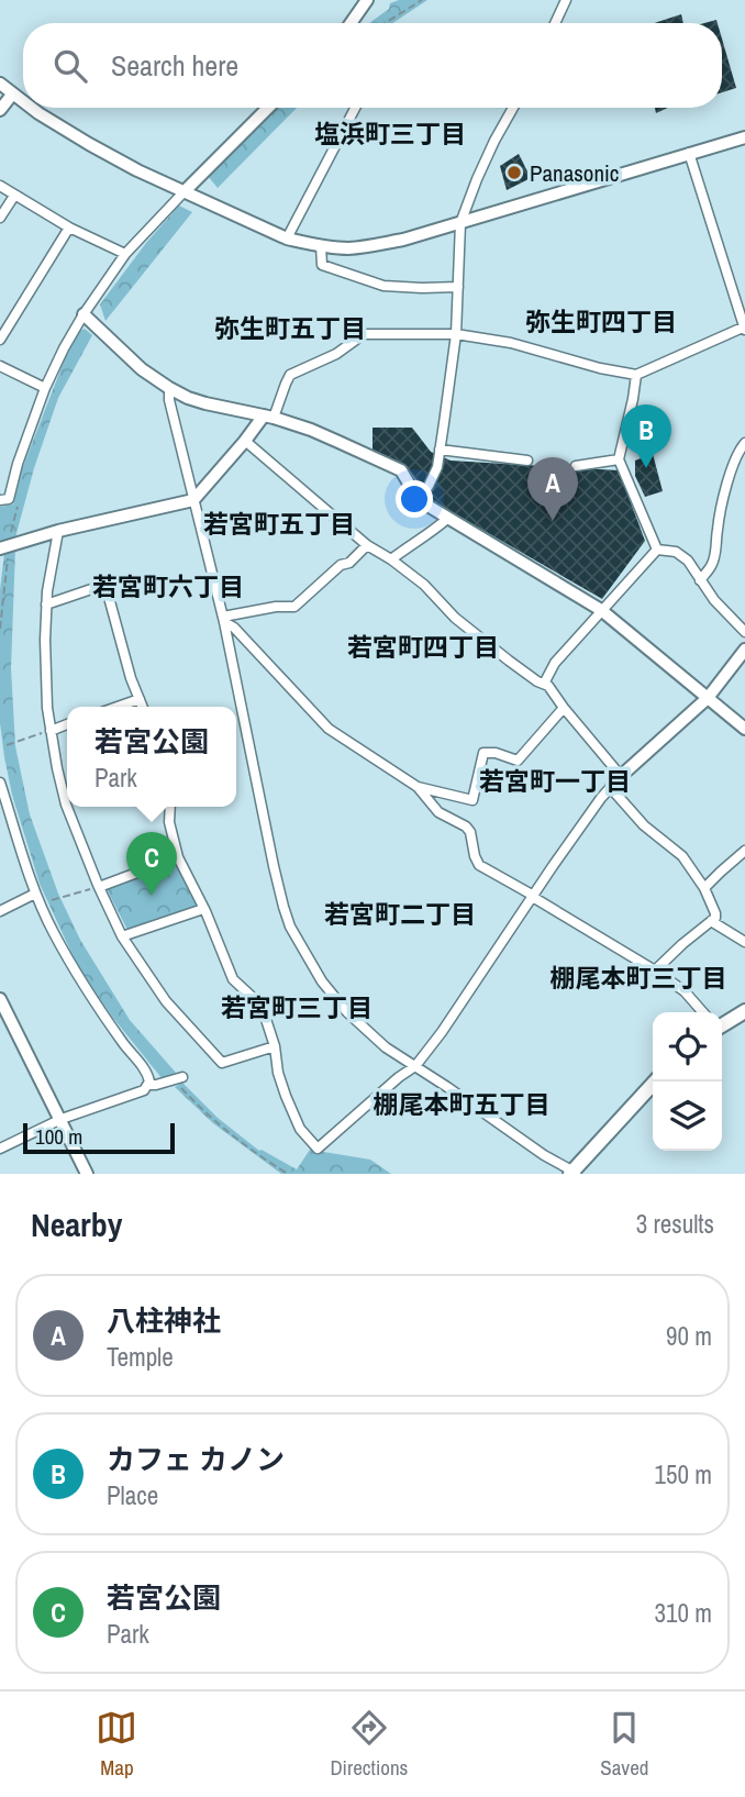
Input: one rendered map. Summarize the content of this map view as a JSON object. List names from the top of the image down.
{
  "districts": [
    "塩浜町三丁目",
    "弥生町四丁目",
    "弥生町五丁目",
    "若宮町五丁目",
    "若宮町六丁目",
    "若宮町四丁目",
    "若宮町一丁目",
    "若宮町二丁目",
    "棚尾本町三丁目",
    "若宮町三丁目",
    "棚尾本町五丁目"
  ],
  "places": ["Panasonic"],
  "scale_bar": "100 m",
  "page": {
    "search": "Search here",
    "pins": ["B", "A", "C"],
    "popup": ["若宮公園", "Park"],
    "scale": "100 m",
    "heading": ["Nearby", "3 results"],
    "list": [
      {
        "mark": "A",
        "name": "八柱神社",
        "note": "Temple",
        "value": "90 m"
      },
      {
        "mark": "B",
        "name": "カフェ カノン",
        "note": "Place",
        "value": "150 m"
      },
      {
        "mark": "C",
        "name": "若宮公園",
        "note": "Park",
        "value": "310 m"
      }
    ],
    "nav": ["Map", "Directions", "Saved"]
  }
}
